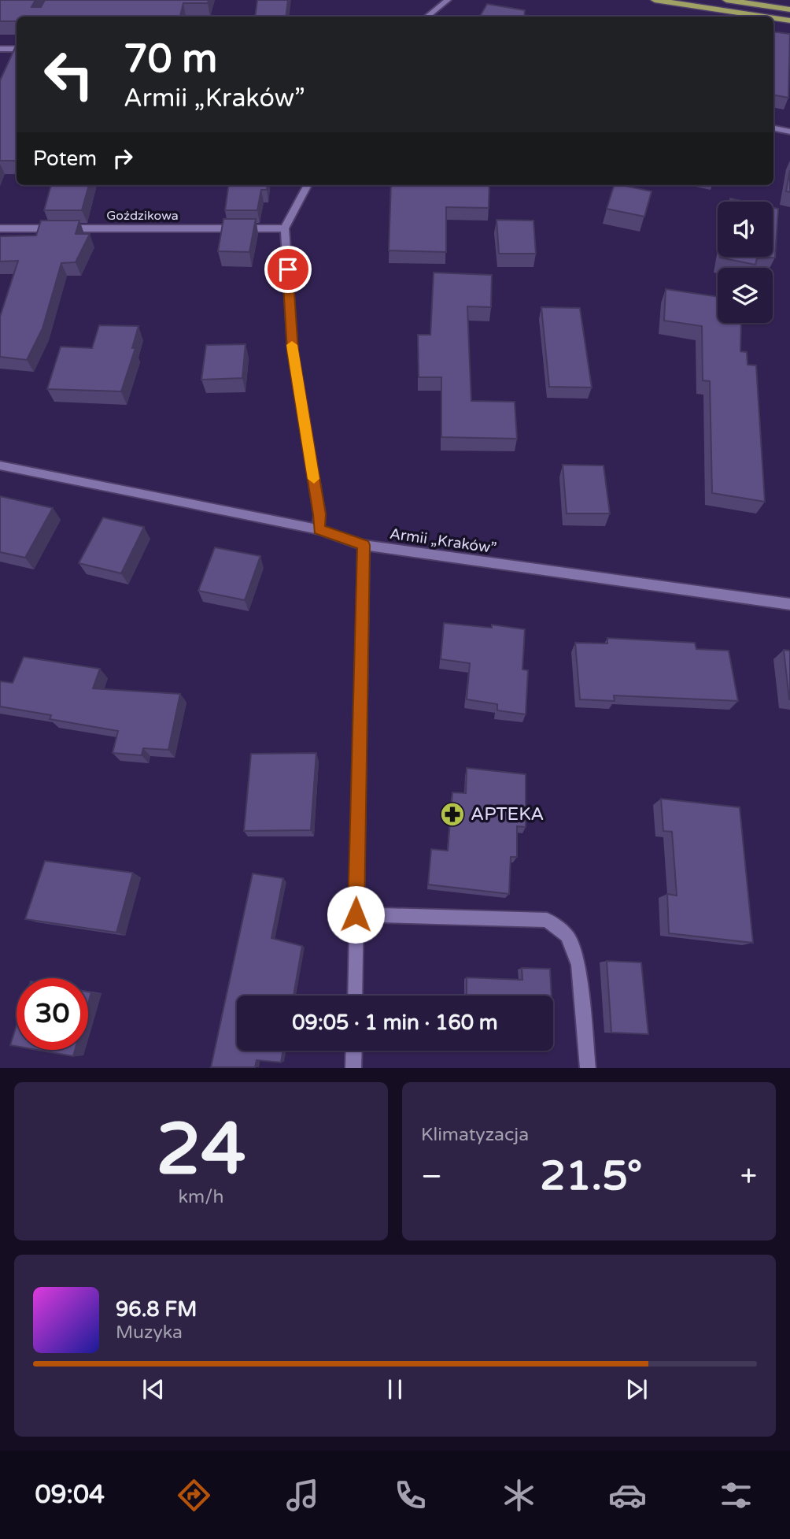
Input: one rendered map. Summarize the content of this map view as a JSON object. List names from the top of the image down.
{
  "streets": {
    "street": ["Goździkowa", "Armii „Kraków”"]
  },
  "places": {
    "pharmacy": ["APTEKA"]
  },
  "page": {
    "turn": ["70 m", "Armii „Kraków”"],
    "then": "Potem",
    "limit": "30",
    "trip": "09:05 · 1 min · 160 m",
    "tile": [
      ["24", "km/h"],
      "Klimatyzacja"
    ],
    "heat": ["−", "21.5°", "+"],
    "song": ["96.8 FM", "Muzyka"],
    "tabs": "09:04"
  }
}
